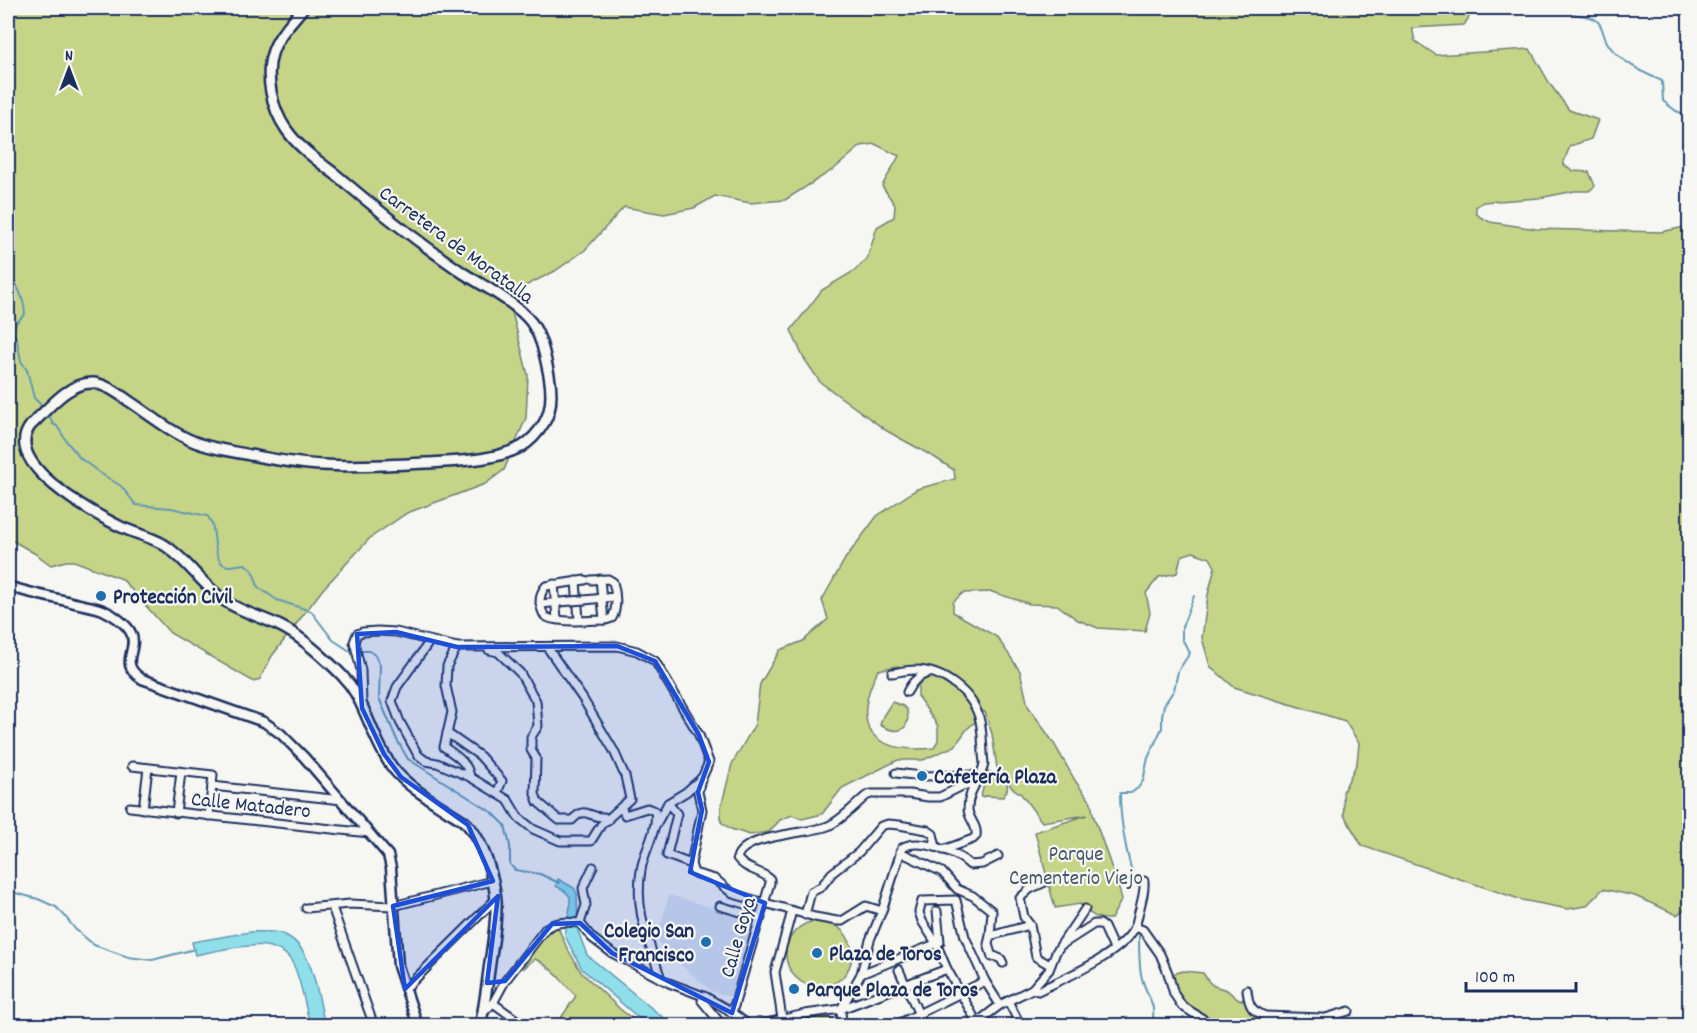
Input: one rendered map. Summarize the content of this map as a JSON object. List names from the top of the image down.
{
  "streets": {
    "main road": ["Carretera de Moratalla"],
    "street": ["Calle Matadero", "Calle Goya"]
  },
  "parks": ["Parque Cementerio Viejo"],
  "places": [
    "Protección Civil",
    "Cafetería Plaza",
    "Colegio San Francisco",
    "Plaza de Toros",
    "Parque Plaza de Toros"
  ],
  "scale_bar": "100 m",
  "north": "top"
}
